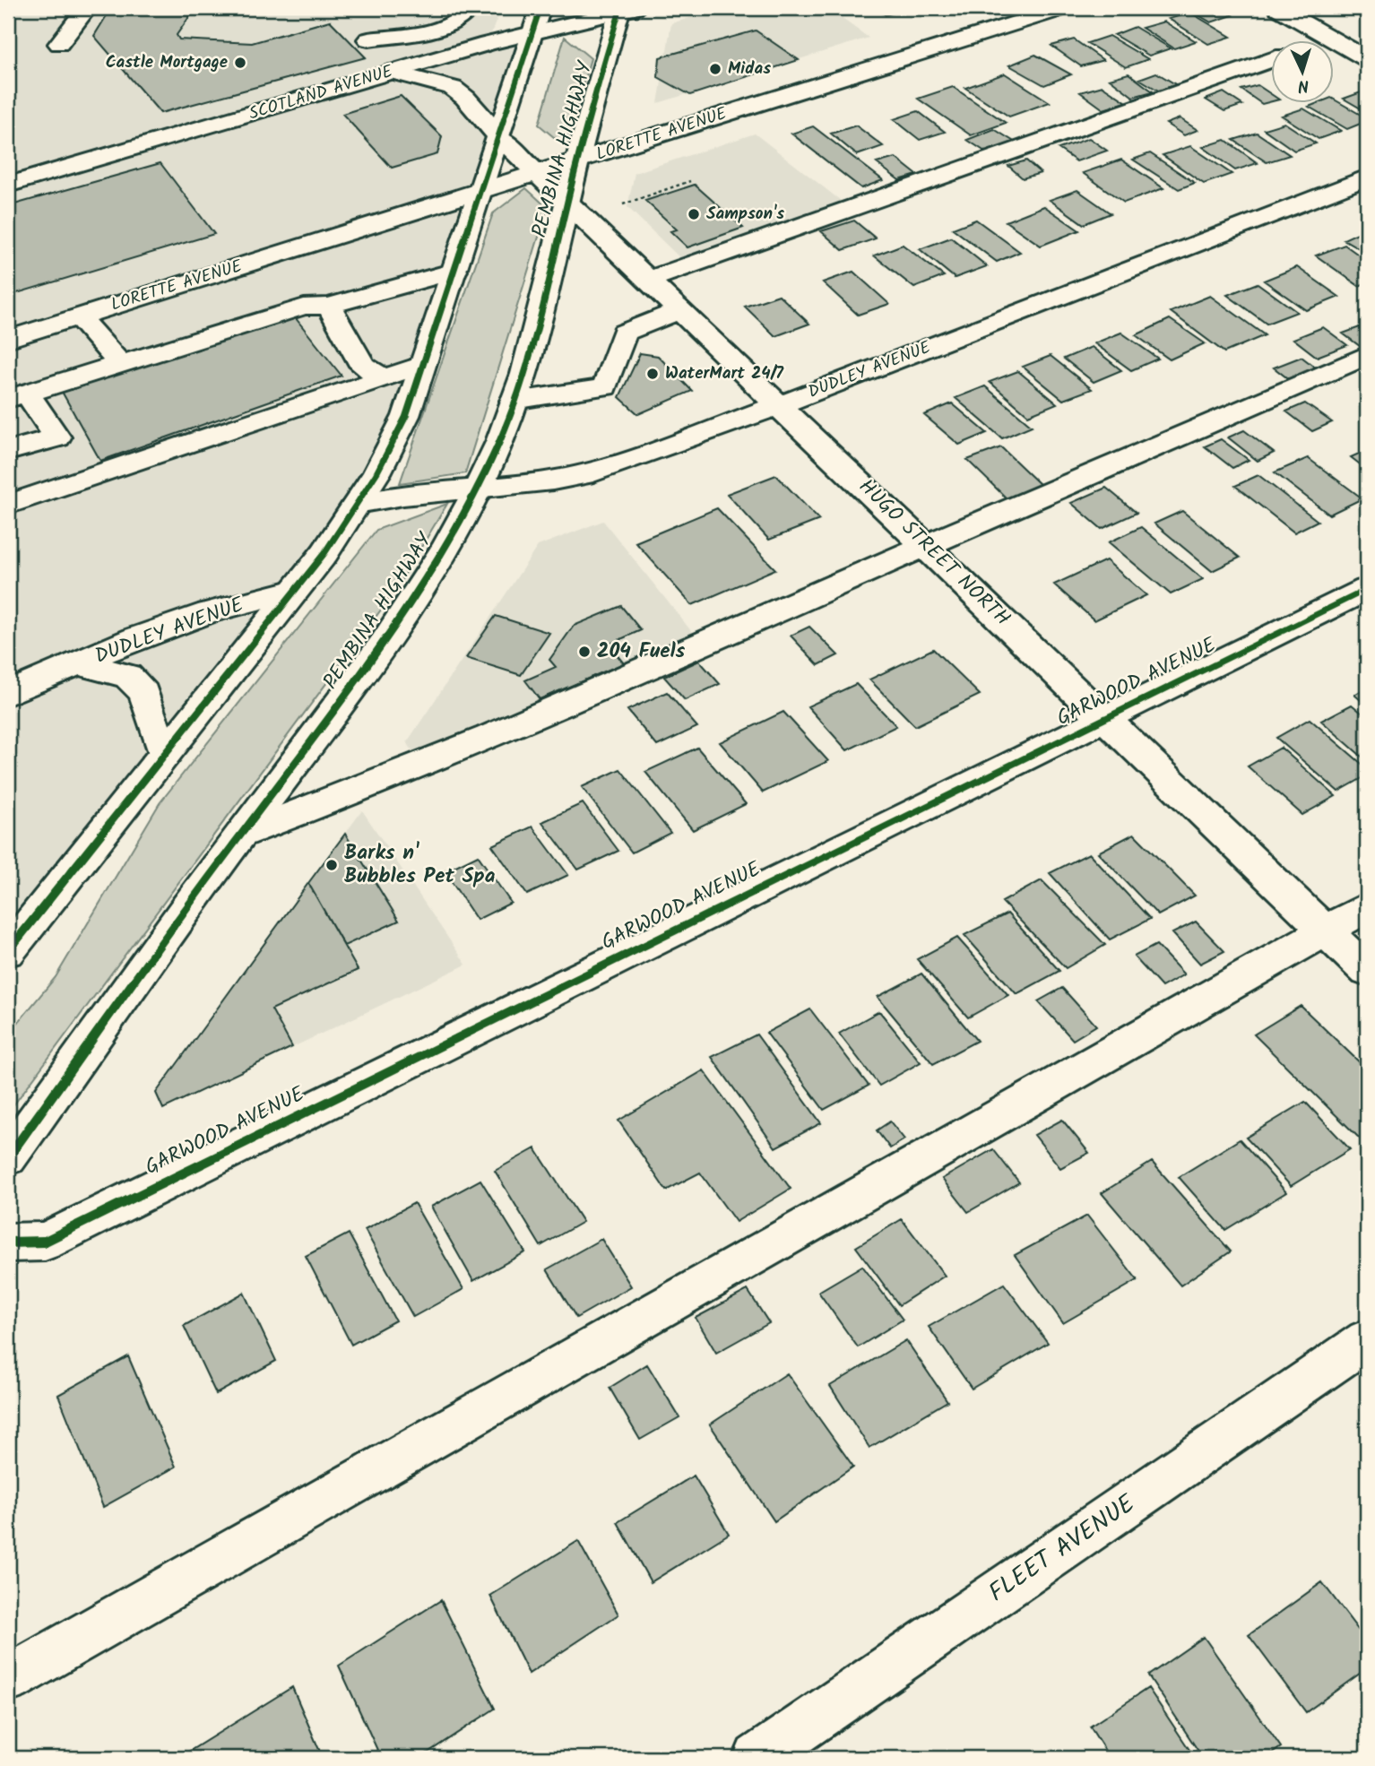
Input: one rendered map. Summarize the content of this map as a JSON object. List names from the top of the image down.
{
  "streets": {
    "street": [
      "SCOTLAND AVENUE",
      "LORETTE AVENUE",
      "PEMBINA HIGHWAY",
      "DUDLEY AVENUE",
      "HUGO STREET NORTH",
      "GARWOOD AVENUE",
      "FLEET AVENUE"
    ]
  },
  "crossings": [
    ["SCOTLAND AVENUE", "PEMBINA HIGHWAY"],
    ["SCOTLAND AVENUE", "HUGO STREET NORTH"],
    ["LORETTE AVENUE", "PEMBINA HIGHWAY"],
    ["LORETTE AVENUE", "HUGO STREET NORTH"],
    ["PEMBINA HIGHWAY", "DUDLEY AVENUE"],
    ["PEMBINA HIGHWAY", "HUGO STREET NORTH"],
    ["DUDLEY AVENUE", "HUGO STREET NORTH"],
    ["HUGO STREET NORTH", "GARWOOD AVENUE"]
  ],
  "places": [
    "Castle Mortgage",
    "Midas",
    "Sampson's",
    "WaterMart 24/7",
    "204 Fuels",
    "Barks n' Bubbles Pet Spa"
  ],
  "north": "bottom"
}
